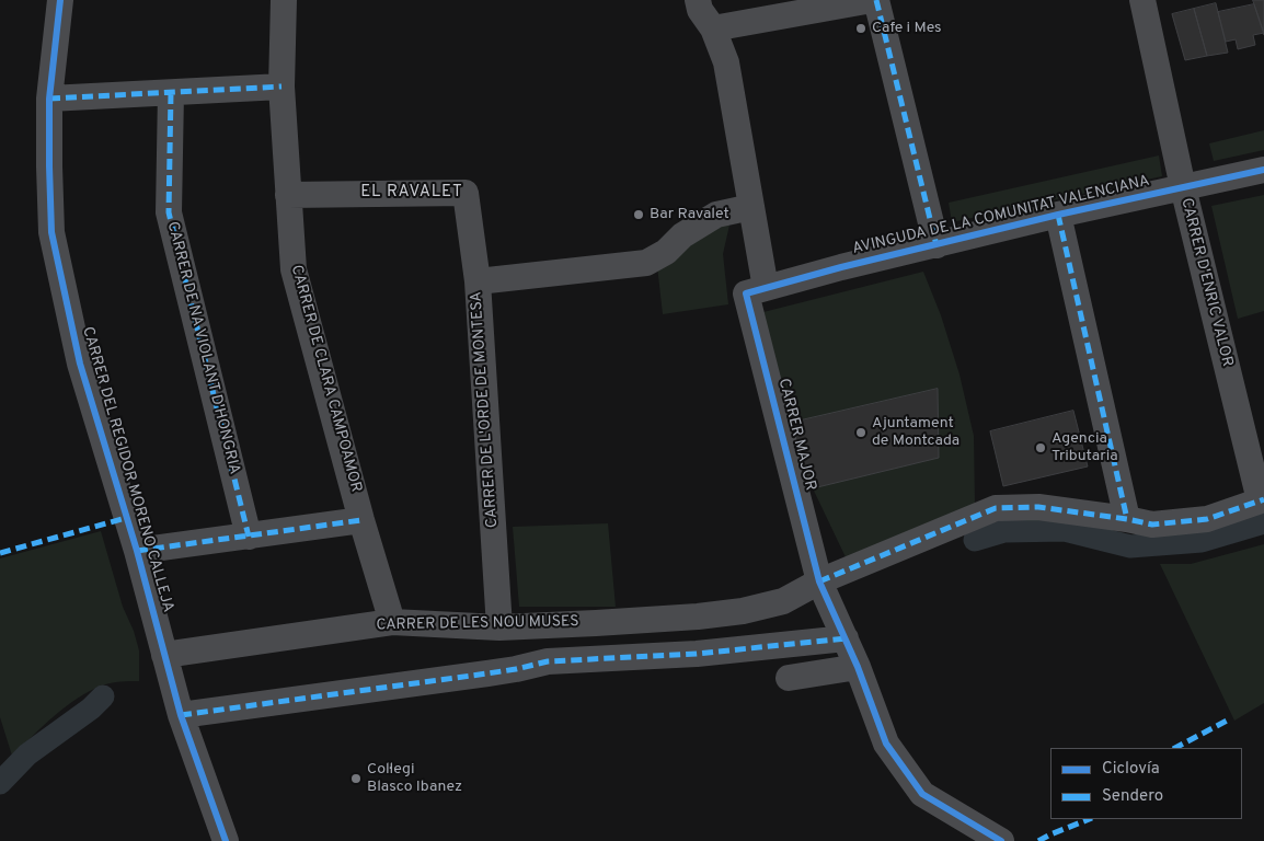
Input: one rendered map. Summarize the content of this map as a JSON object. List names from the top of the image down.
{
  "streets": {
    "street": [
      "AVINGUDA DE LA COMUNITAT VALENCIANA",
      "CARRER D'ENRIC VALOR",
      "CARRER DE NA VIOLANT D'HONGRIA",
      "CARRER DE CLARA CAMPOAMOR",
      "CARRER DE L'ORDE DE MONTESA",
      "CARRER MAJOR",
      "CARRER DEL REGIDOR MORENO CALLEJA",
      "CARRER DE LES NOU MUSES"
    ]
  },
  "crossings": [
    ["AVINGUDA DE LA COMUNITAT VALENCIANA", "CARRER D'ENRIC VALOR"],
    ["AVINGUDA DE LA COMUNITAT VALENCIANA", "CARRER MAJOR"],
    ["CARRER DE CLARA CAMPOAMOR", "CARRER DE L'ORDE DE MONTESA"],
    ["CARRER DE CLARA CAMPOAMOR", "CARRER DE LES NOU MUSES"],
    ["CARRER DE L'ORDE DE MONTESA", "CARRER DE LES NOU MUSES"],
    ["CARRER MAJOR", "CARRER DE LES NOU MUSES"],
    ["CARRER DEL REGIDOR MORENO CALLEJA", "CARRER DE LES NOU MUSES"]
  ],
  "districts": ["EL RAVALET"],
  "places": [
    "Cafe i Mes",
    "Bar Ravalet",
    "Ajuntament de Montcada",
    "Agencia Tributaria",
    "Col·legi Blasco Ibanez"
  ],
  "legend": ["Ciclovía", "Sendero"]
}
